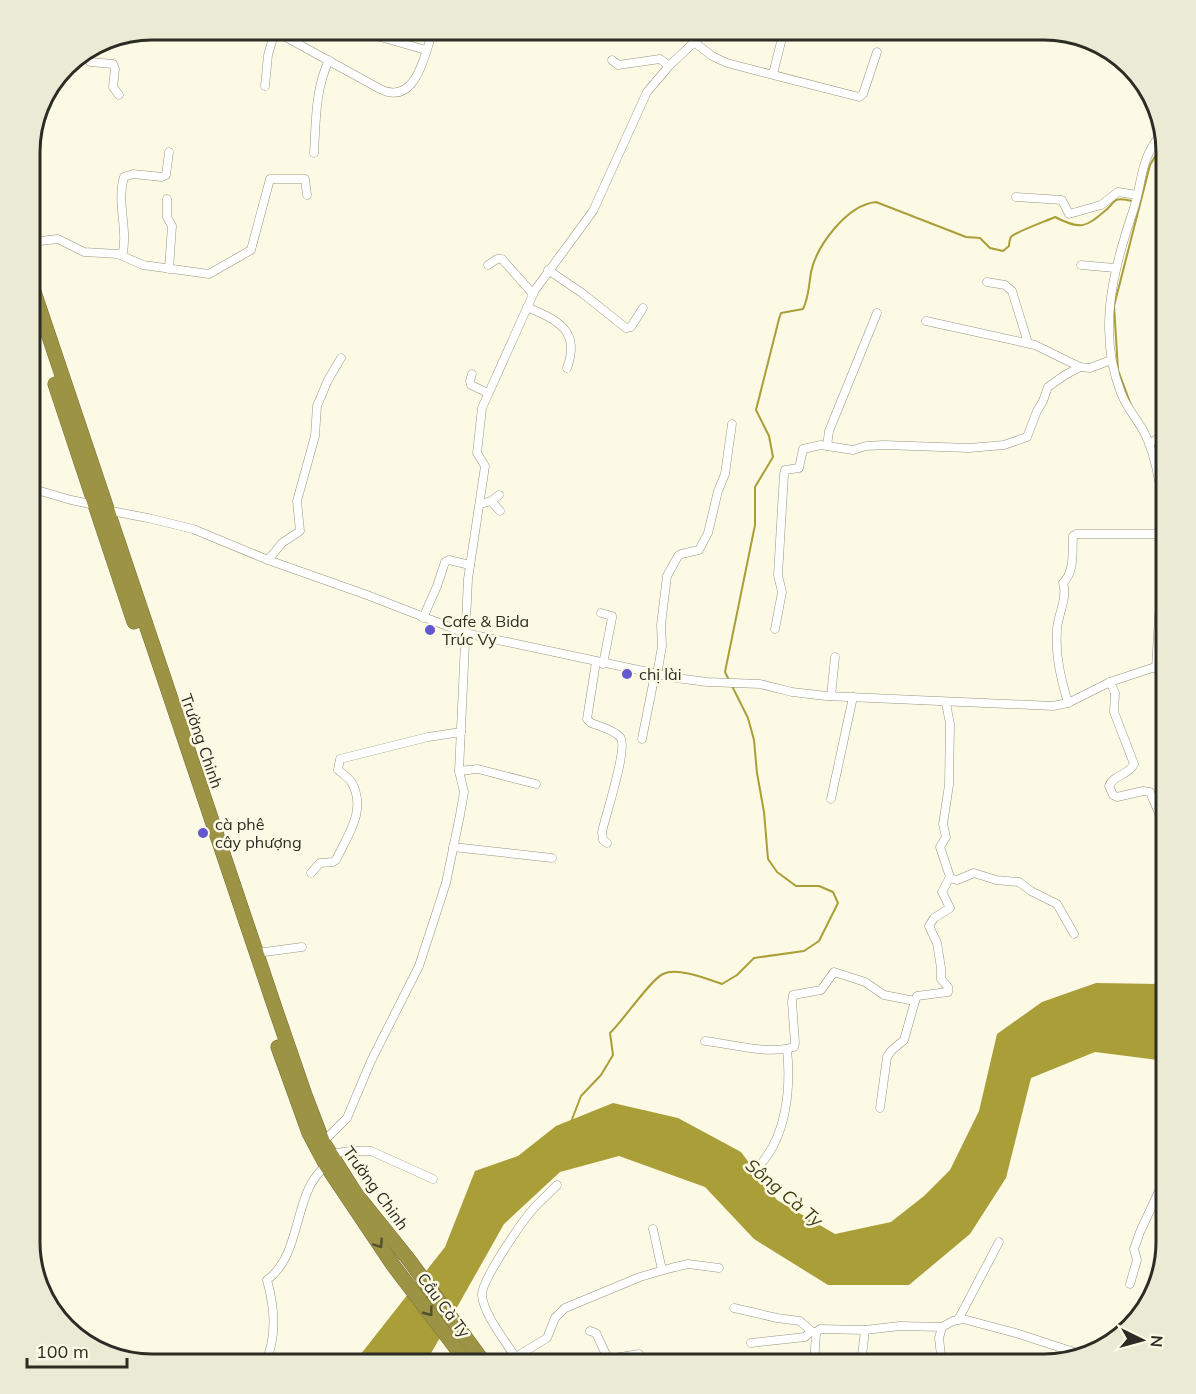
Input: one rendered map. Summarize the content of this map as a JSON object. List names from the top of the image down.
{
  "streets": {
    "highway": ["Trường Chinh", "Cầu Cà Ty"]
  },
  "crossings": [
    ["Trường Chinh", "Cầu Cà Ty"]
  ],
  "water": ["Sông Cà Ty"],
  "places": ["Cafe & Bida Trúc Vy", "chị lài", "cà phê cây phượng"],
  "scale_bar": "100 m",
  "north": "right"
}
